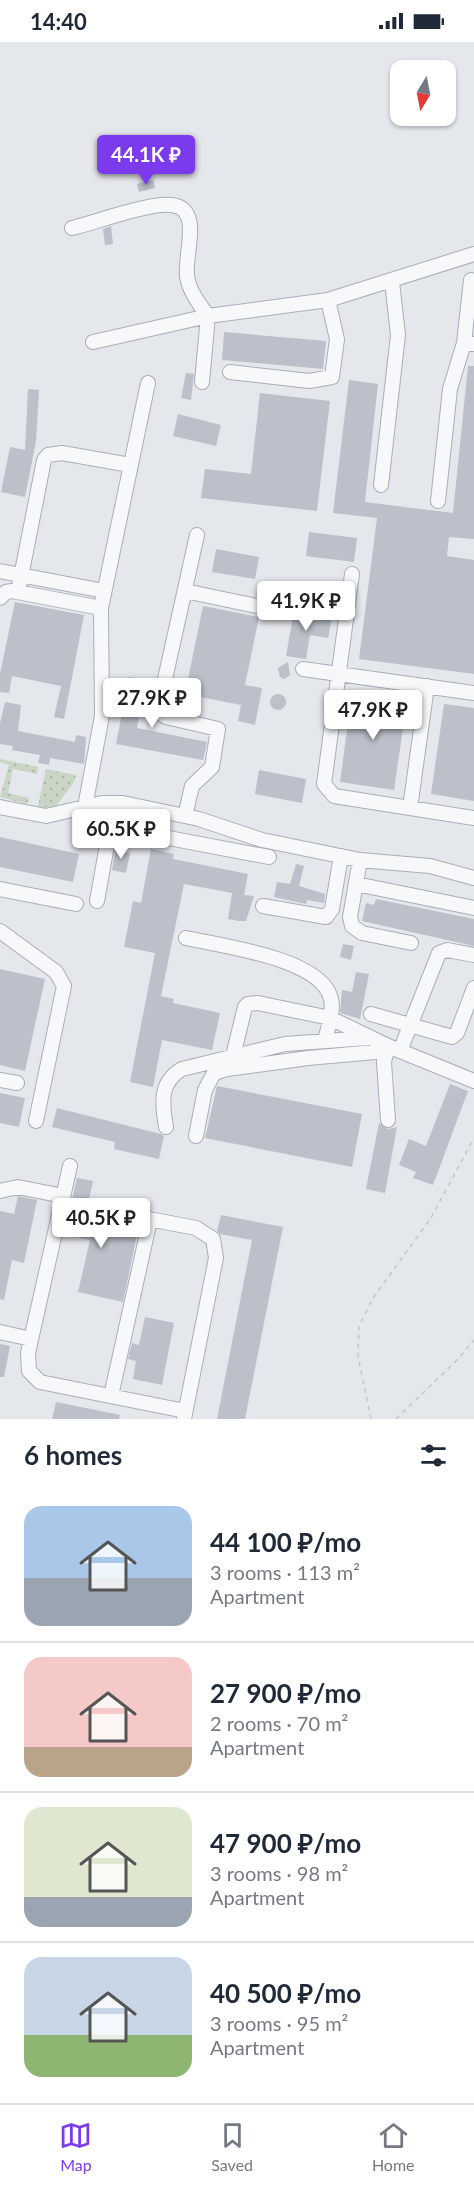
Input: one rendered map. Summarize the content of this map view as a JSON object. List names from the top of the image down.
{
  "north": "bottom",
  "page": {
    "status": "14:40",
    "price": [
      "44.1K ₽",
      "41.9K ₽",
      "27.9K ₽",
      "47.9K ₽",
      "60.5K ₽",
      "40.5K ₽"
    ],
    "heading": "6 homes",
    "list": [
      {
        "name": "44 100 ₽/mo",
        "note": "3 rooms · 113 m² · Apartment"
      },
      {
        "name": "27 900 ₽/mo",
        "note": "2 rooms · 70 m² · Apartment"
      },
      {
        "name": "47 900 ₽/mo",
        "note": "3 rooms · 98 m² · Apartment"
      },
      {
        "name": "40 500 ₽/mo",
        "note": "3 rooms · 95 m² · Apartment"
      }
    ],
    "tabs": ["Map", "Saved", "Home"]
  }
}
